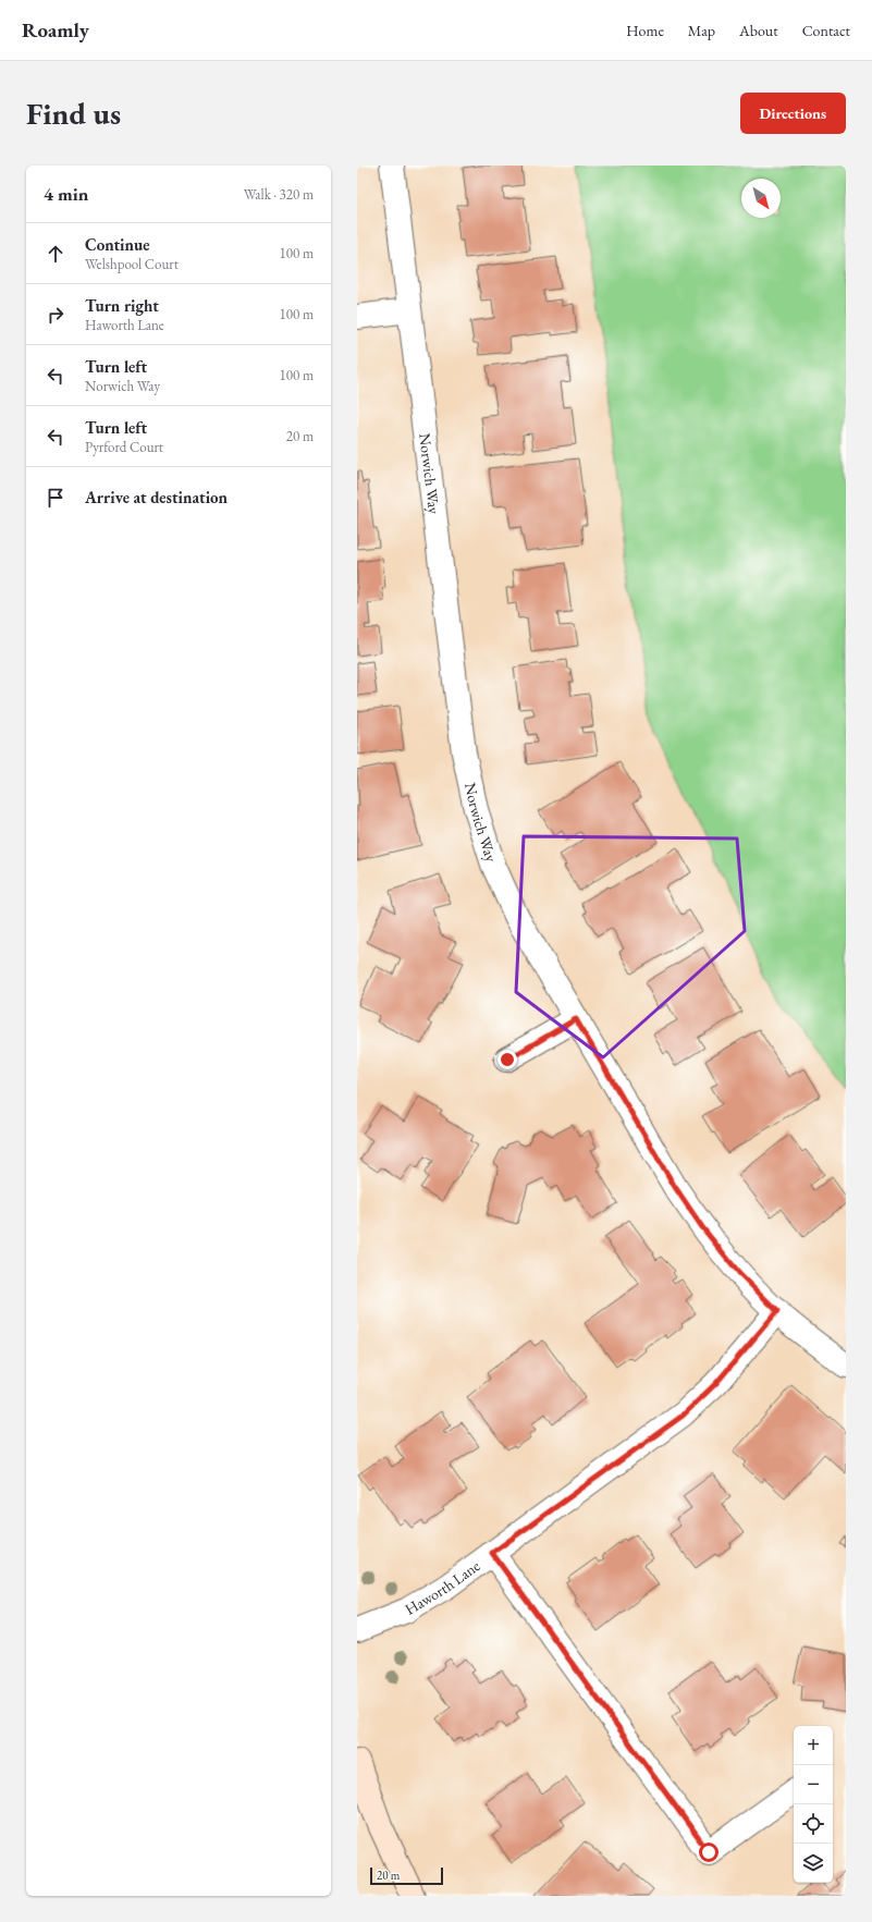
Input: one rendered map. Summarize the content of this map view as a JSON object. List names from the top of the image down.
{
  "streets": {
    "street": ["Norwich Way", "Haworth Lane"]
  },
  "crossings": [
    ["Norwich Way", "Haworth Lane"]
  ],
  "scale_bar": "20 m",
  "north": "bottom right",
  "page": {
    "header": "Roamly",
    "nav": [
      "Home",
      "Map",
      "About",
      "Contact"
    ],
    "buttons": "Directions",
    "title": "Find us",
    "heading": ["4 min", "Walk · 320 m"],
    "list": [
      ["Continue", "Welshpool Court", "100 m"],
      ["Turn right", "Haworth Lane", "100 m"],
      ["Turn left", "Norwich Way", "100 m"],
      ["Turn left", "Pyrford Court", "20 m"],
      "Arrive at destination"
    ],
    "map_buttons": ["+", "−"],
    "scale": "20 m"
  }
}
